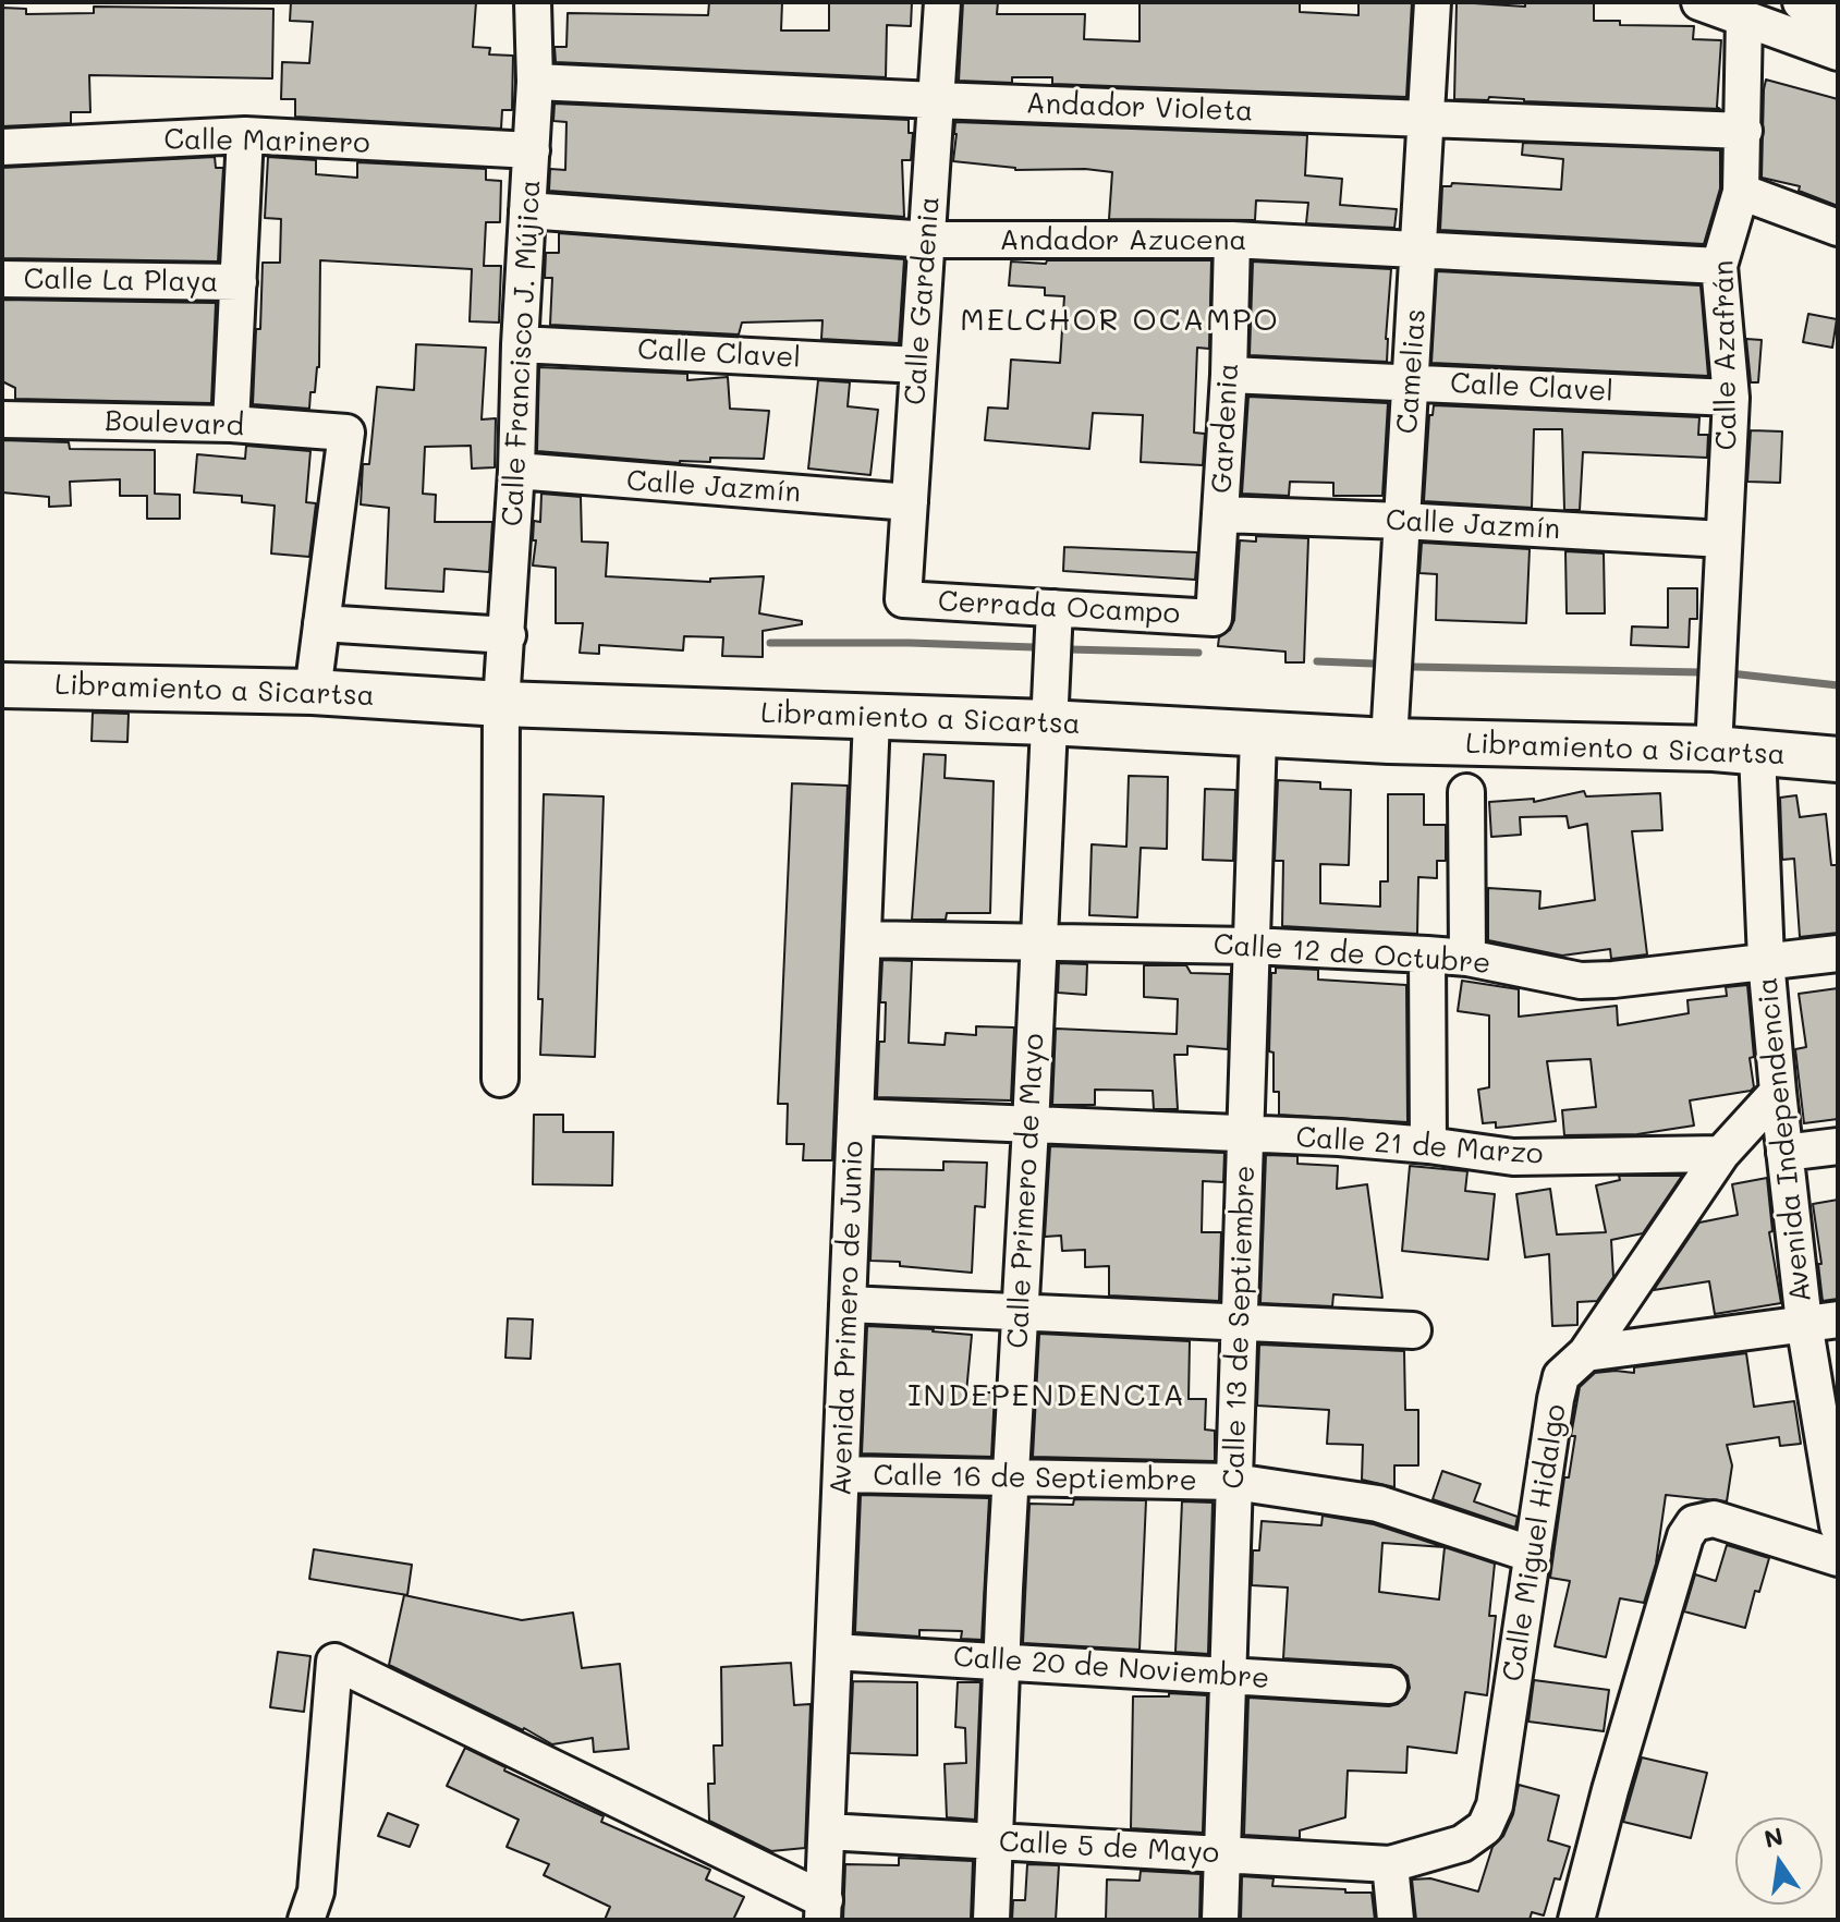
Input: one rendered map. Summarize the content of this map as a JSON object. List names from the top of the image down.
{
  "streets": {
    "main road": ["Libramiento a Sicartsa"],
    "street": [
      "Andador Violeta",
      "Calle Marinero",
      "Andador Azucena",
      "Calle La Playa",
      "Calle Gardenia",
      "Calle Francisco J. Mújica",
      "Calle Clavel",
      "Calle Azafrán",
      "Camelias",
      "Boulevard",
      "Gardenia",
      "Calle Jazmín",
      "Cerrada Ocampo",
      "Calle 12 de Octubre",
      "Avenida Independencia",
      "Calle 21 de Marzo",
      "Calle Primero de Mayo",
      "Avenida Primero de Junio",
      "Calle 13 de Septiembre",
      "Calle 16 de Septiembre",
      "Calle Miguel Hidalgo",
      "Calle 20 de Noviembre",
      "Calle 5 de Mayo"
    ]
  },
  "crossings": [
    ["Andador Violeta", "Calle Gardenia"],
    ["Andador Violeta", "Calle Francisco J. Mújica"],
    ["Andador Violeta", "Calle Azafrán"],
    ["Andador Violeta", "Camelias"],
    ["Calle Marinero", "Calle Francisco J. Mújica"],
    ["Andador Azucena", "Calle Gardenia"],
    ["Andador Azucena", "Calle Francisco J. Mújica"],
    ["Andador Azucena", "Calle Azafrán"],
    ["Andador Azucena", "Camelias"],
    ["Andador Azucena", "Gardenia"],
    ["Calle Gardenia", "Calle Clavel"],
    ["Calle Gardenia", "Calle Jazmín"],
    ["Calle Gardenia", "Cerrada Ocampo"],
    ["Calle Francisco J. Mújica", "Calle Clavel"],
    ["Calle Francisco J. Mújica", "Calle Jazmín"],
    ["Calle Francisco J. Mújica", "Libramiento a Sicartsa"],
    ["Calle Clavel", "Calle Azafrán"],
    ["Calle Clavel", "Camelias"],
    ["Calle Clavel", "Gardenia"],
    ["Calle Azafrán", "Calle Jazmín"],
    ["Calle Azafrán", "Libramiento a Sicartsa"],
    ["Camelias", "Calle Jazmín"],
    ["Camelias", "Libramiento a Sicartsa"],
    ["Gardenia", "Calle Jazmín"],
    ["Gardenia", "Cerrada Ocampo"],
    ["Cerrada Ocampo", "Calle Primero de Mayo"],
    ["Libramiento a Sicartsa", "Avenida Independencia"],
    ["Libramiento a Sicartsa", "Calle Primero de Mayo"],
    ["Libramiento a Sicartsa", "Avenida Primero de Junio"],
    ["Libramiento a Sicartsa", "Calle 13 de Septiembre"],
    ["Calle 12 de Octubre", "Avenida Independencia"],
    ["Calle 12 de Octubre", "Calle Primero de Mayo"],
    ["Calle 12 de Octubre", "Avenida Primero de Junio"],
    ["Calle 12 de Octubre", "Calle 13 de Septiembre"],
    ["Avenida Independencia", "Calle Miguel Hidalgo"],
    ["Calle 21 de Marzo", "Calle Primero de Mayo"],
    ["Calle 21 de Marzo", "Avenida Primero de Junio"],
    ["Calle 21 de Marzo", "Calle 13 de Septiembre"],
    ["Calle 21 de Marzo", "Calle Miguel Hidalgo"],
    ["Calle Primero de Mayo", "Calle 16 de Septiembre"],
    ["Calle Primero de Mayo", "Calle 20 de Noviembre"],
    ["Calle Primero de Mayo", "Calle 5 de Mayo"],
    ["Avenida Primero de Junio", "Calle 16 de Septiembre"],
    ["Avenida Primero de Junio", "Calle 20 de Noviembre"],
    ["Avenida Primero de Junio", "Calle 5 de Mayo"],
    ["Calle 13 de Septiembre", "Calle 16 de Septiembre"],
    ["Calle 13 de Septiembre", "Calle 20 de Noviembre"],
    ["Calle 13 de Septiembre", "Calle 5 de Mayo"],
    ["Calle 16 de Septiembre", "Calle Miguel Hidalgo"],
    ["Calle Miguel Hidalgo", "Calle 5 de Mayo"]
  ],
  "districts": ["MELCHOR OCAMPO", "INDEPENDENCIA"],
  "north": "top"
}
